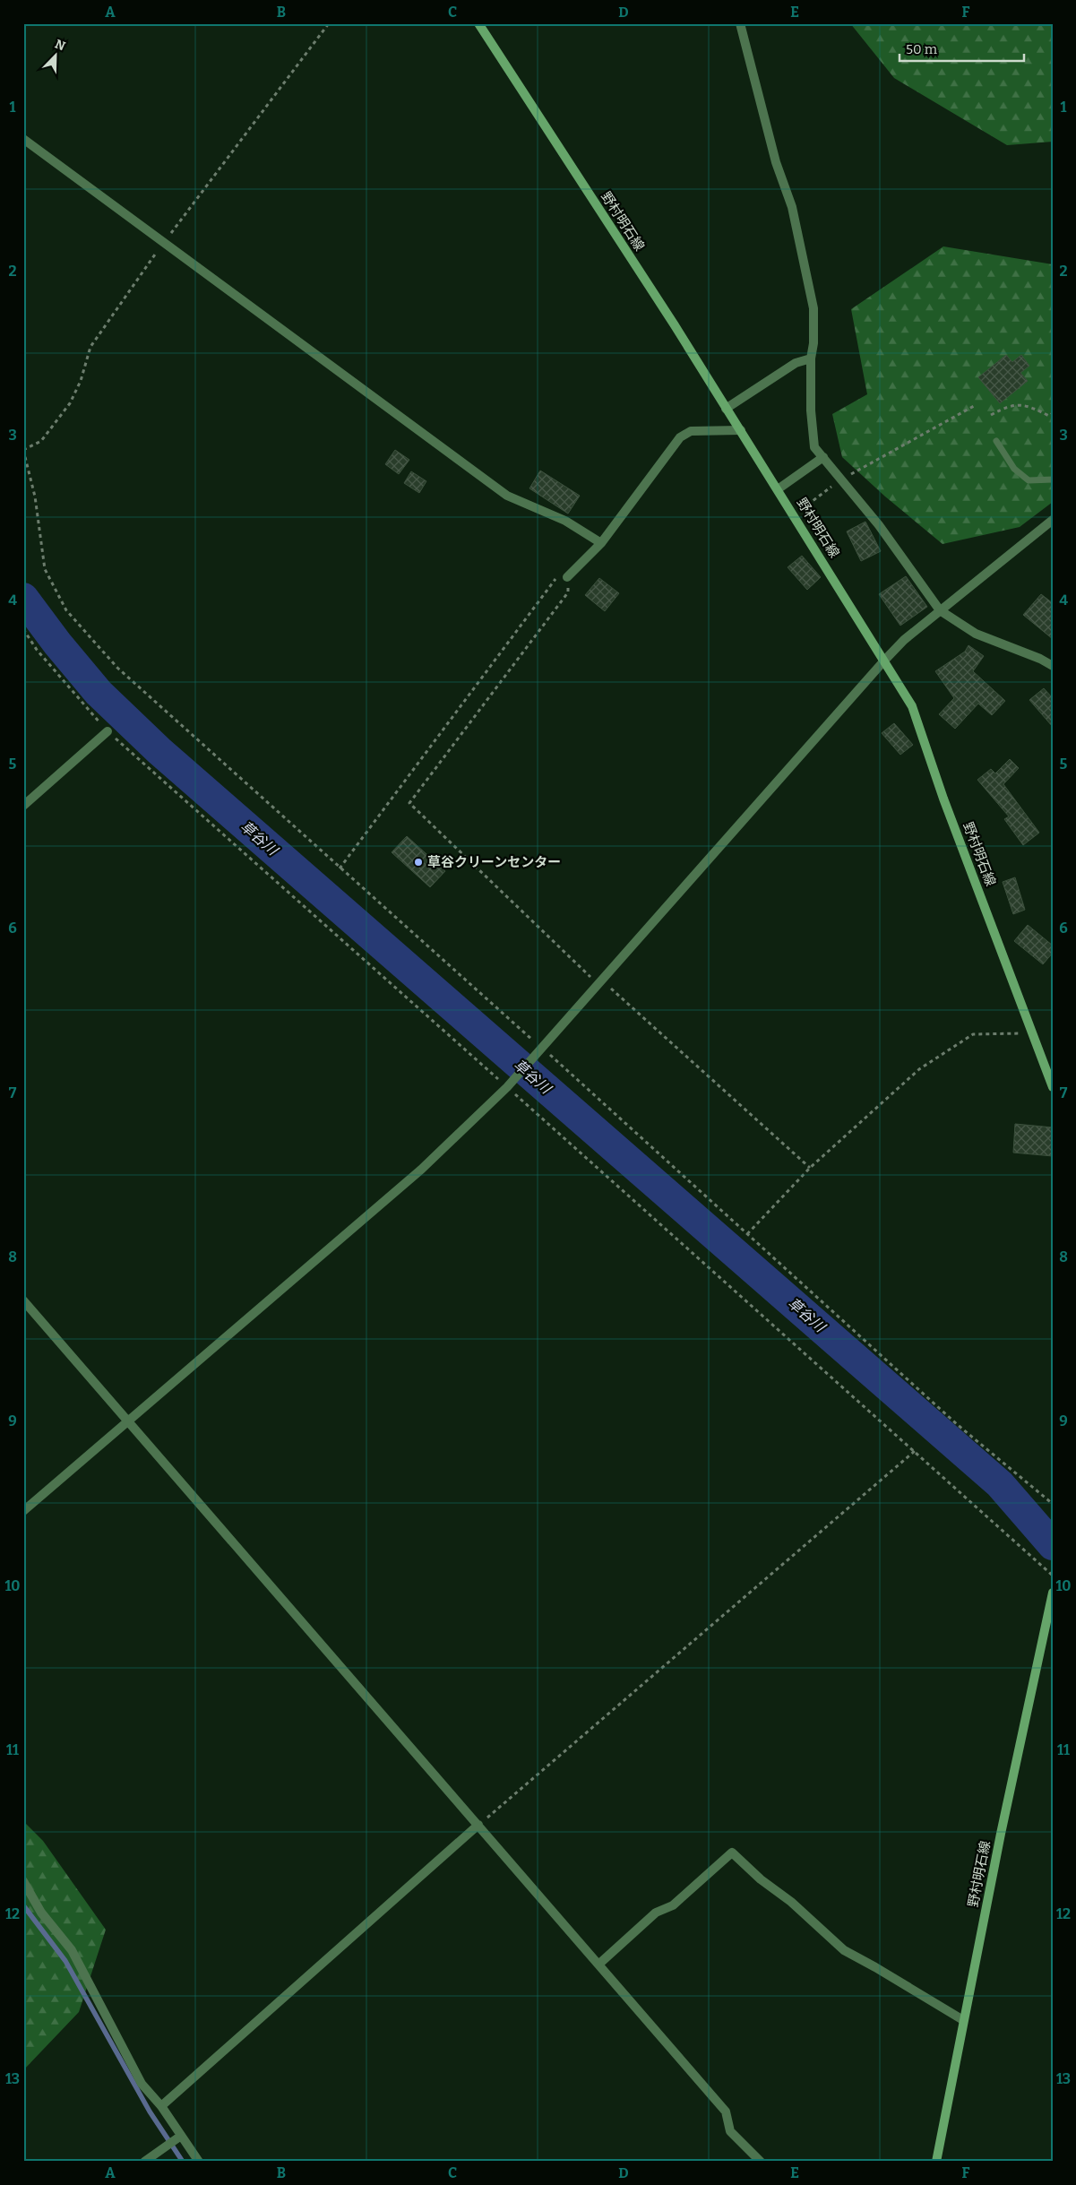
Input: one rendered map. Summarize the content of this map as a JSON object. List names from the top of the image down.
{
  "streets": {
    "main road": ["野村明石線"]
  },
  "water": ["草谷川"],
  "places": ["草谷クリーンセンター"],
  "scale_bar": "50 m",
  "north": "top right",
  "grid": {
    "columns": [
      "A",
      "B",
      "C",
      "D",
      "E",
      "F"
    ],
    "rows": [
      "1",
      "2",
      "3",
      "4",
      "5",
      "6",
      "7",
      "8",
      "9",
      "10",
      "11",
      "12",
      "13"
    ]
  }
}
